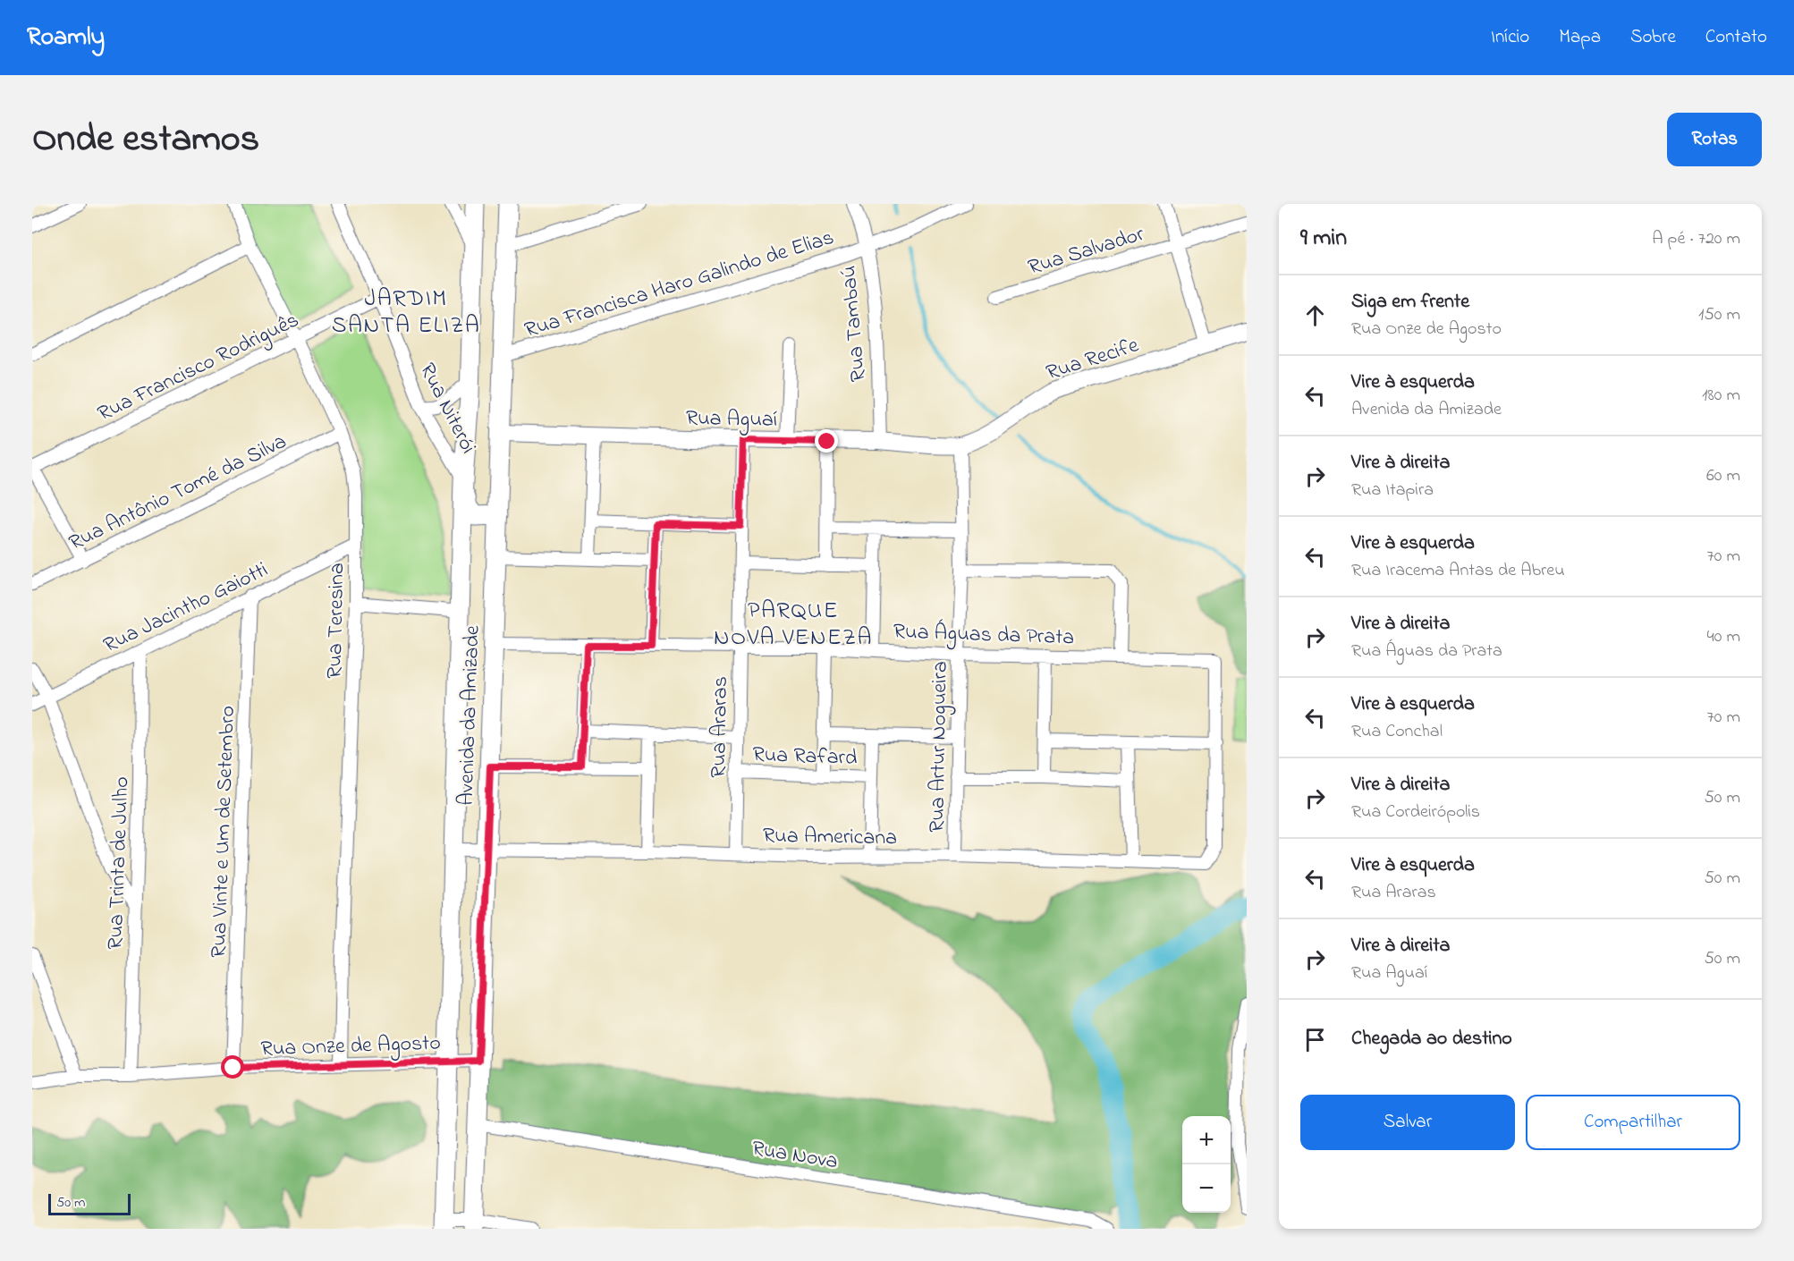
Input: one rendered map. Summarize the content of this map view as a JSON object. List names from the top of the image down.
{
  "streets": {
    "main road": ["Avenida da Amizade"],
    "street": [
      "Rua Salvador",
      "Rua Francisca Haro Galindo de Elias",
      "Rua Tambaú",
      "Rua Recife",
      "Rua Francisco Rodriguês",
      "Rua Niterói",
      "Rua Aguaí",
      "Rua Antônio Tomé da Silva",
      "Rua Jacintho Gaiotti",
      "Rua Teresina",
      "Rua Águas da Prata",
      "Rua Araras",
      "Rua Artur Nogueira",
      "Rua Rafard",
      "Rua Vinte e Um de Setembro",
      "Rua Americana",
      "Rua Trinta de Julho",
      "Rua Onze de Agosto",
      "Rua Nova"
    ]
  },
  "crossings": [
    ["Rua Francisca Haro Galindo de Elias", "Rua Tambaú"],
    ["Rua Francisca Haro Galindo de Elias", "Avenida da Amizade"],
    ["Rua Tambaú", "Rua Aguaí"],
    ["Rua Recife", "Rua Aguaí"],
    ["Rua Recife", "Rua Artur Nogueira"],
    ["Rua Francisco Rodriguês", "Rua Niterói"],
    ["Rua Francisco Rodriguês", "Rua Teresina"],
    ["Rua Niterói", "Avenida da Amizade"],
    ["Rua Aguaí", "Avenida da Amizade"],
    ["Rua Aguaí", "Rua Araras"],
    ["Rua Aguaí", "Rua Artur Nogueira"],
    ["Rua Antônio Tomé da Silva", "Rua Teresina"],
    ["Rua Jacintho Gaiotti", "Rua Teresina"],
    ["Rua Jacintho Gaiotti", "Rua Vinte e Um de Setembro"],
    ["Rua Jacintho Gaiotti", "Rua Trinta de Julho"],
    ["Rua Teresina", "Rua Onze de Agosto"],
    ["Rua Águas da Prata", "Avenida da Amizade"],
    ["Rua Águas da Prata", "Rua Araras"],
    ["Rua Águas da Prata", "Rua Artur Nogueira"],
    ["Rua Águas da Prata", "Rua Americana"],
    ["Avenida da Amizade", "Rua Americana"],
    ["Avenida da Amizade", "Rua Onze de Agosto"],
    ["Avenida da Amizade", "Rua Nova"],
    ["Rua Araras", "Rua Rafard"],
    ["Rua Araras", "Rua Americana"],
    ["Rua Artur Nogueira", "Rua Americana"],
    ["Rua Vinte e Um de Setembro", "Rua Onze de Agosto"],
    ["Rua Trinta de Julho", "Rua Onze de Agosto"]
  ],
  "districts": ["JARDIM SANTA ELIZA", "PARQUE NOVA VENEZA"],
  "scale_bar": "50 m",
  "page": {
    "header": "Roamly",
    "nav": [
      "Início",
      "Mapa",
      "Sobre",
      "Contato"
    ],
    "title": "Onde estamos",
    "buttons": [
      "Rotas",
      ["Salvar", "Compartilhar"]
    ],
    "heading": ["9 min", "A pé · 720 m"],
    "list": [
      ["Siga em frente", "Rua Onze de Agosto", "150 m"],
      ["Vire à esquerda", "Avenida da Amizade", "180 m"],
      ["Vire à direita", "Rua Itapira", "60 m"],
      ["Vire à esquerda", "Rua Iracema Antas de Abreu", "70 m"],
      ["Vire à direita", "Rua Águas da Prata", "40 m"],
      ["Vire à esquerda", "Rua Conchal", "70 m"],
      ["Vire à direita", "Rua Cordeirópolis", "50 m"],
      ["Vire à esquerda", "Rua Araras", "50 m"],
      ["Vire à direita", "Rua Aguaí", "50 m"],
      "Chegada ao destino"
    ],
    "map_buttons": ["+", "−"],
    "scale": "50 m"
  }
}
